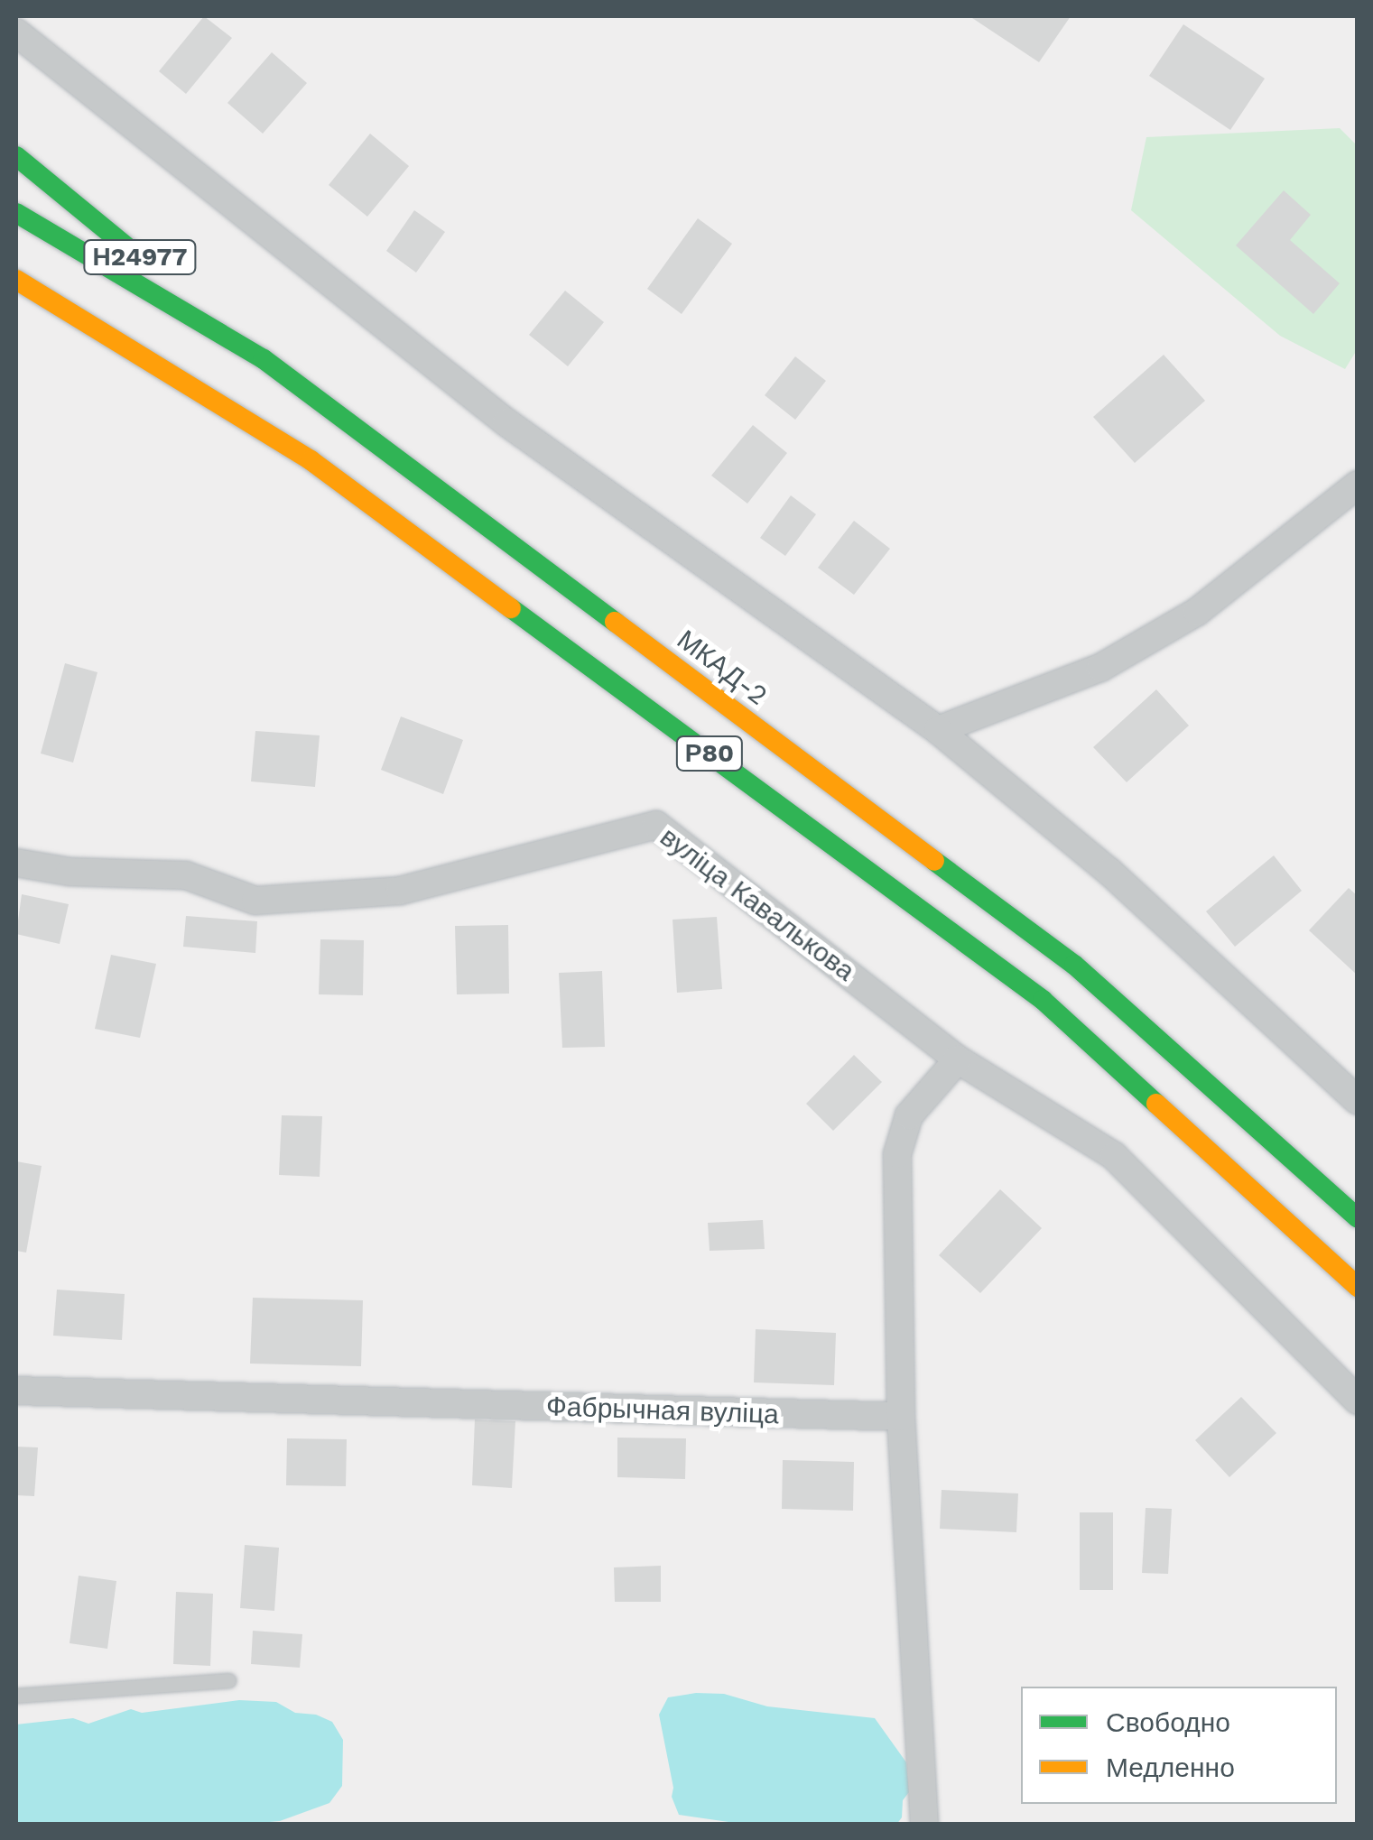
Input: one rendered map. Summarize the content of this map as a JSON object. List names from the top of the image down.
{
  "streets": {
    "highway": ["Н24977", "МКАД-2", "Р80"],
    "street": ["вуліца Кавалькова", "Фабрычная вуліца"]
  },
  "crossings": [
    ["Н24977", "МКАД-2"]
  ],
  "legend": ["Свободно", "Медленно"]
}
